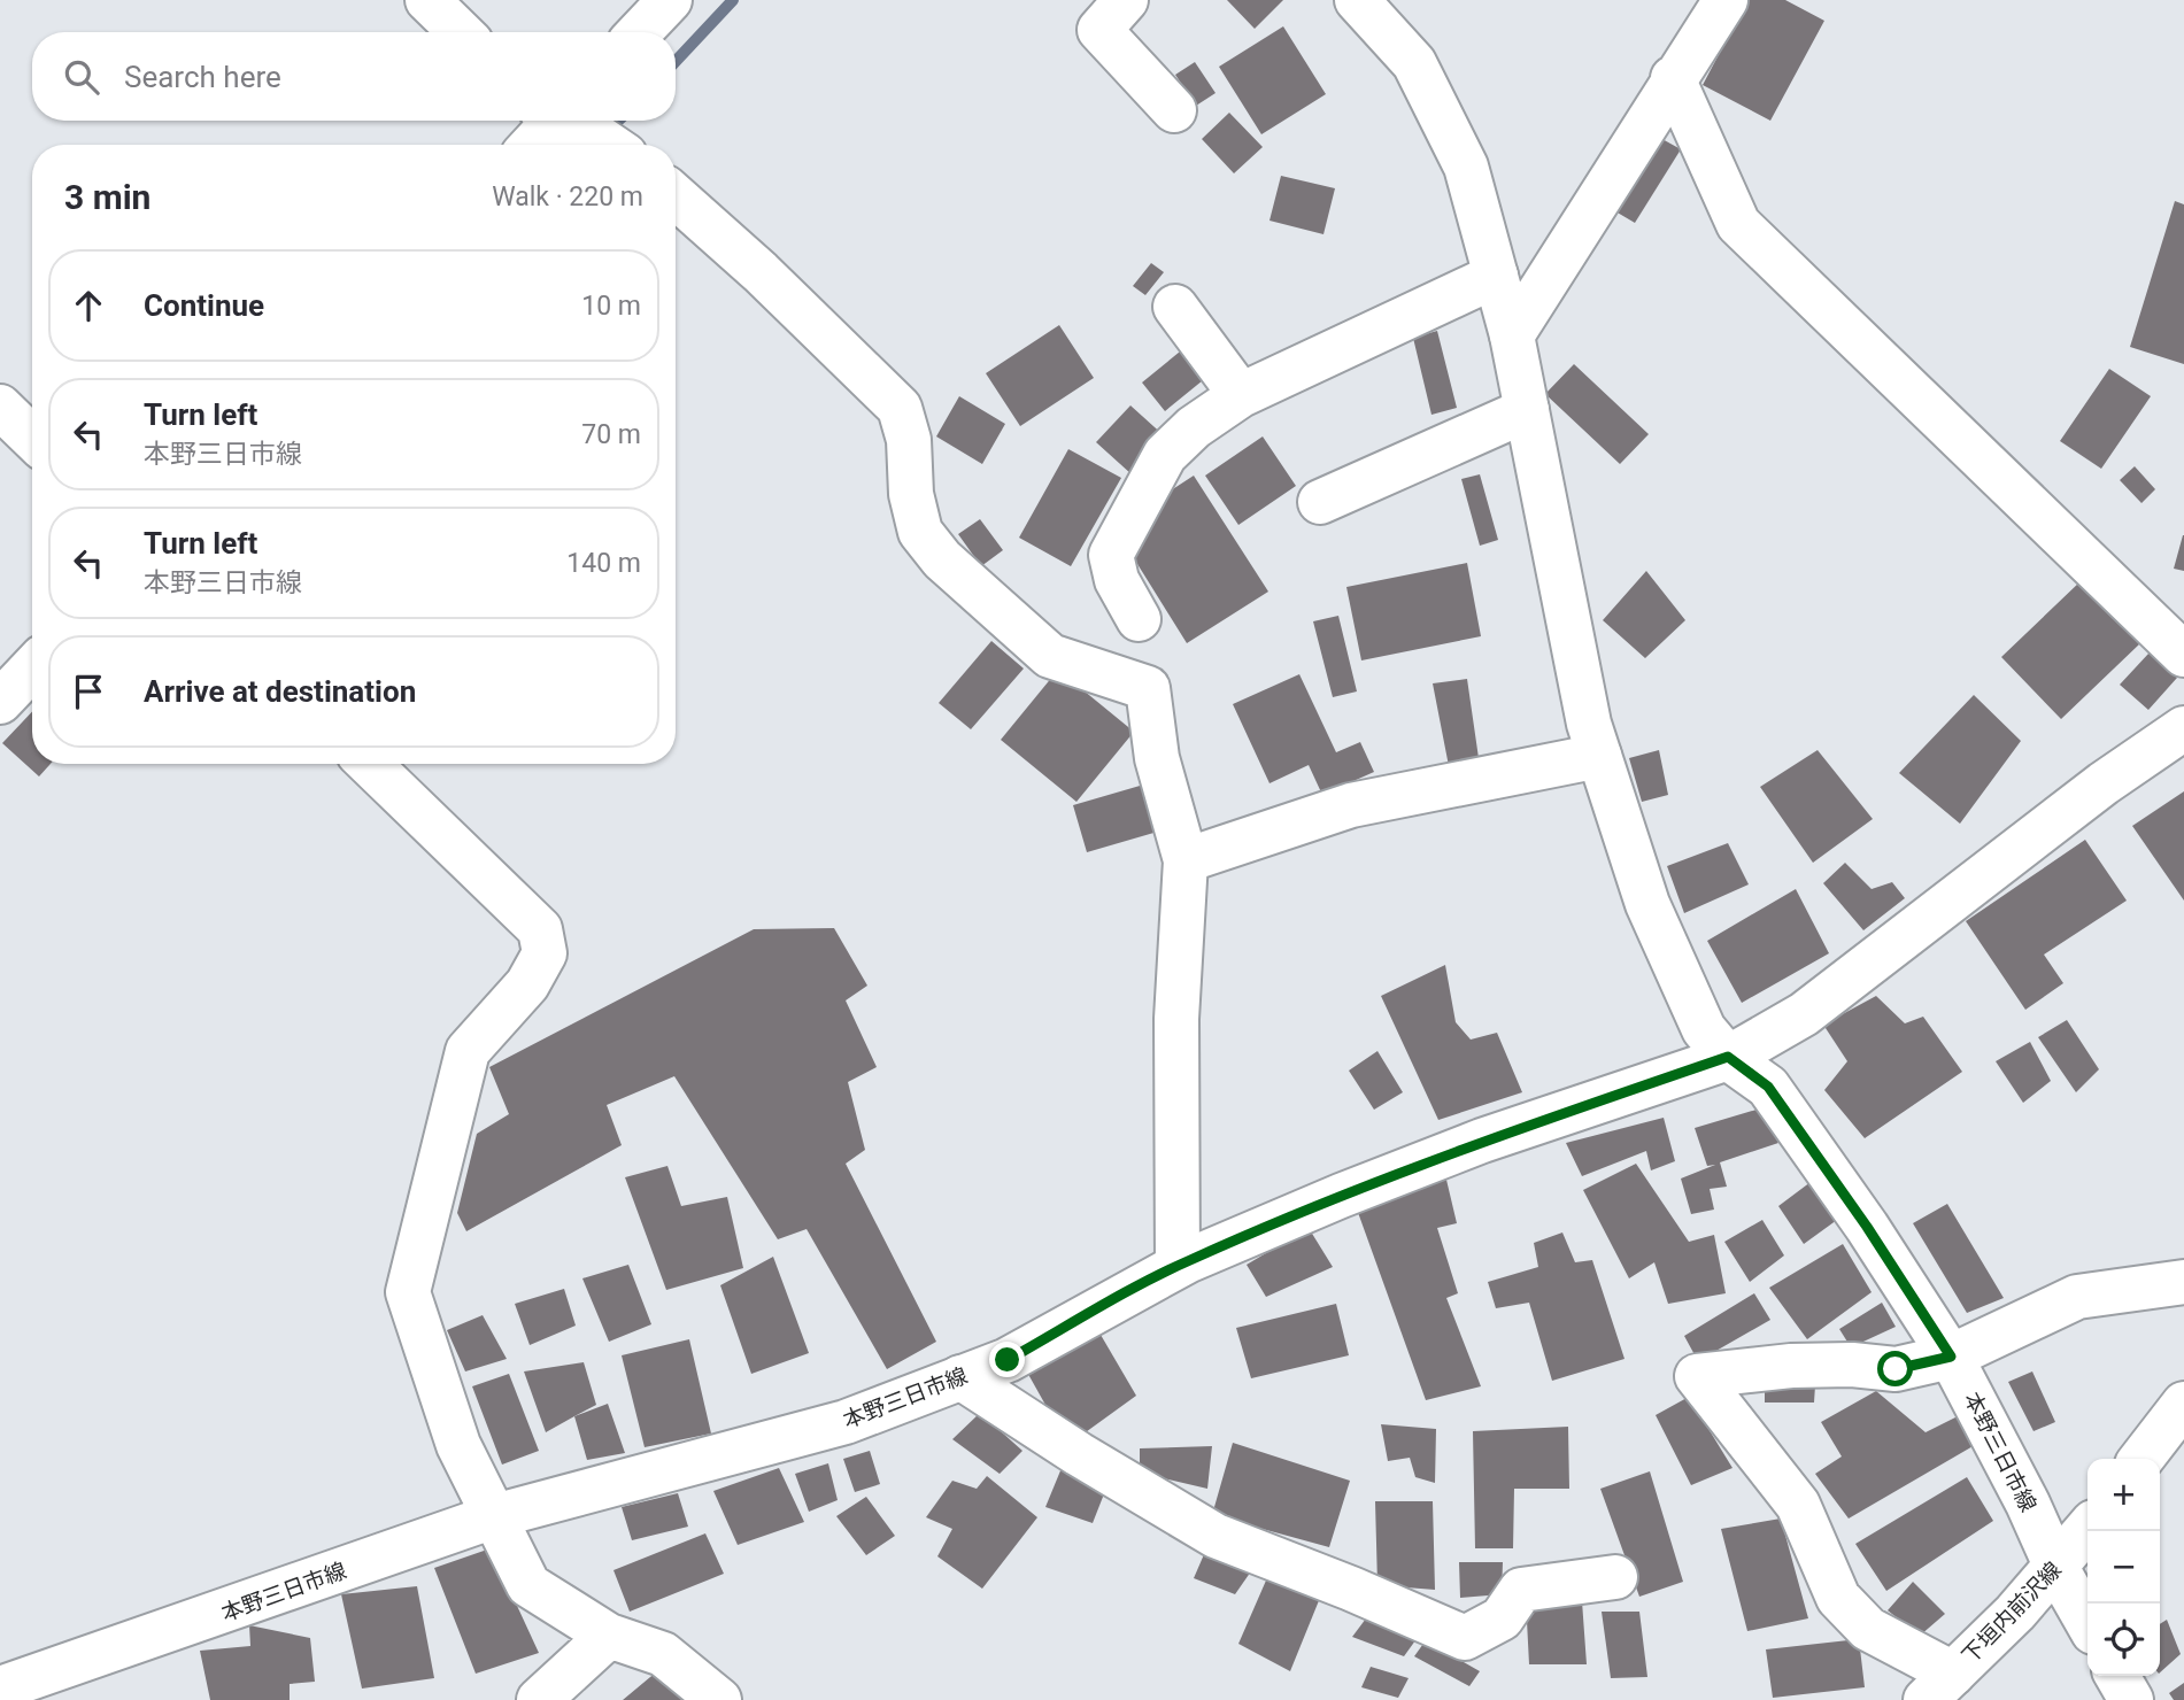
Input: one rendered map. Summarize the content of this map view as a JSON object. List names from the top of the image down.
{
  "streets": {
    "street": ["本野三日市線", "下垣内前沢線"]
  },
  "crossings": [
    ["本野三日市線", "下垣内前沢線"]
  ],
  "page": {
    "search": "Search here",
    "heading": ["3 min", "Walk · 220 m"],
    "list": [
      ["Continue", "10 m"],
      ["Turn left", "本野三日市線", "70 m"],
      ["Turn left", "本野三日市線", "140 m"],
      "Arrive at destination"
    ],
    "map_buttons": ["+", "−"]
  }
}
